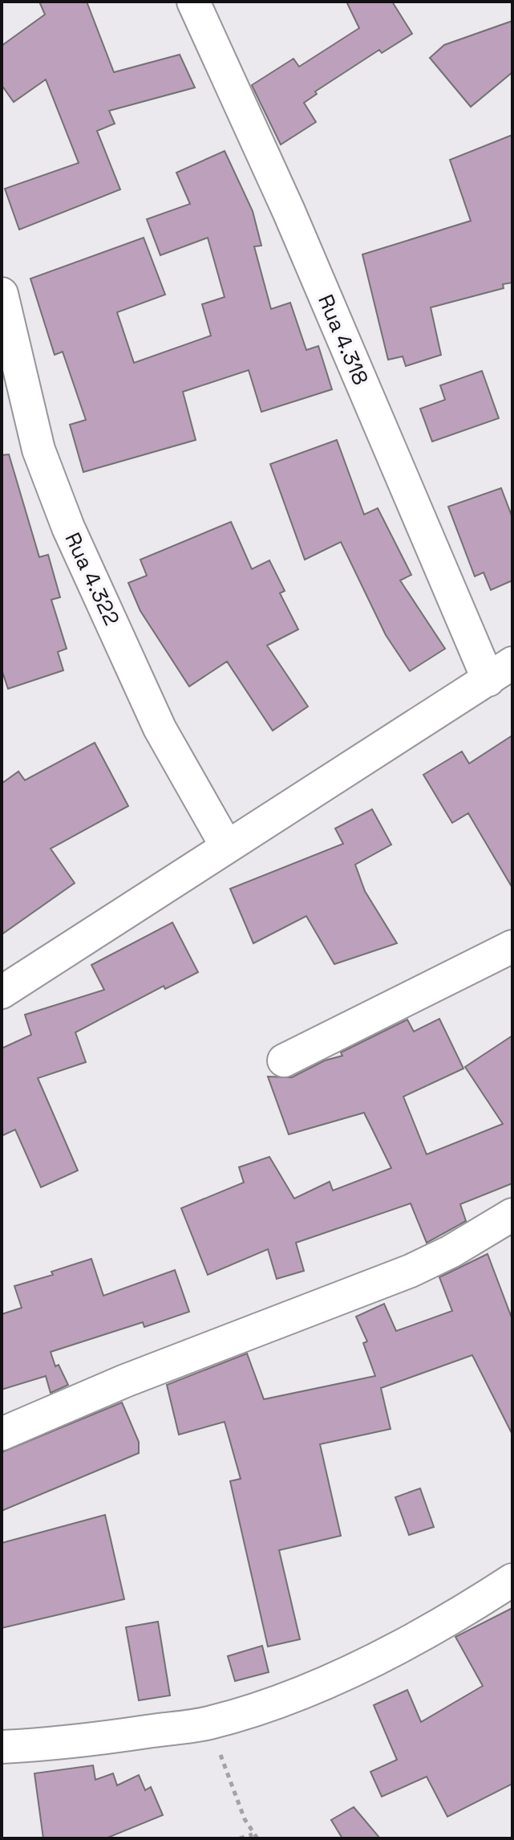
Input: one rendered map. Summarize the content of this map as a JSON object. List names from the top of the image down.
{
  "streets": {
    "street": ["Rua 4.318", "Rua 4.322"]
  }
}
